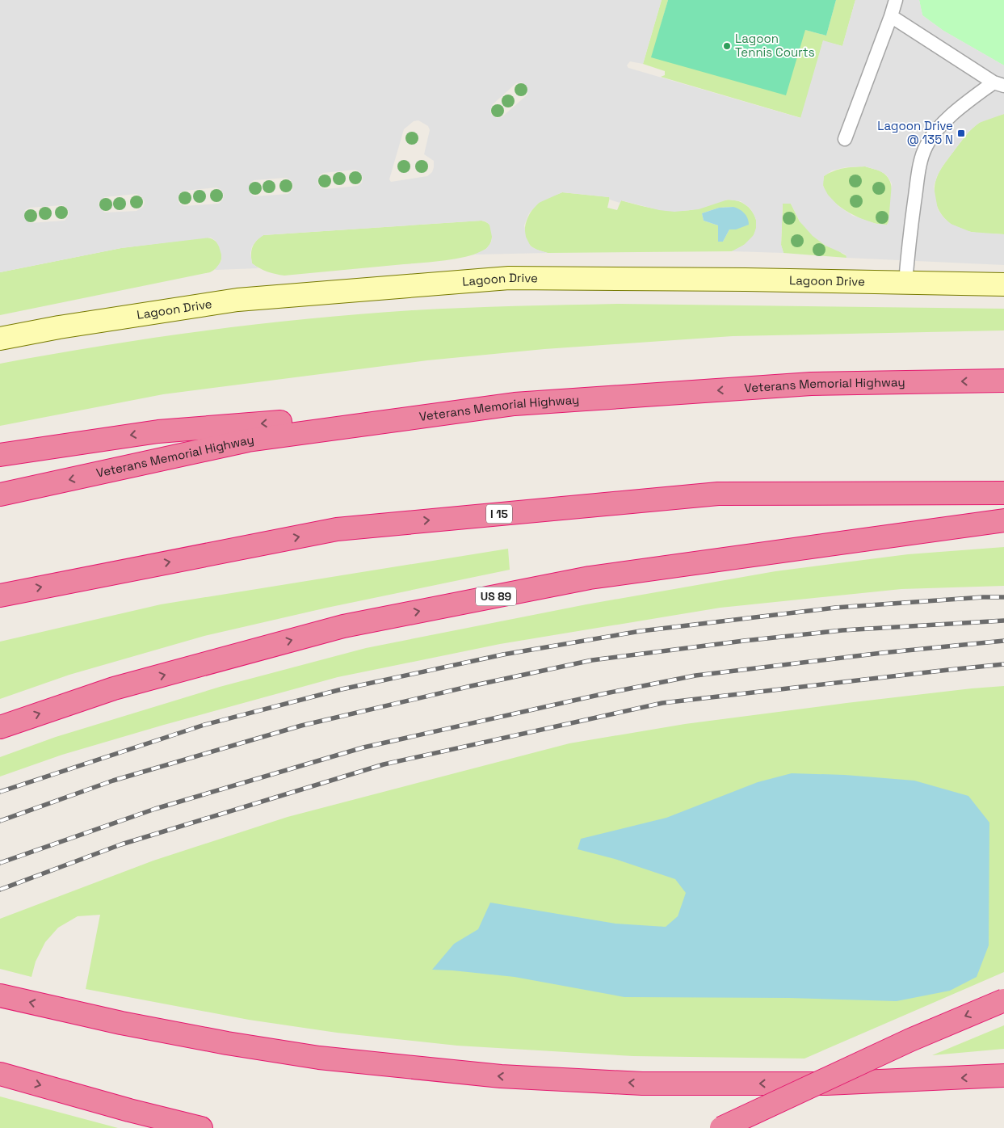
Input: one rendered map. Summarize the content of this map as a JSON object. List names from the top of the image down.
{
  "streets": {
    "highway": ["Veterans Memorial Highway", "I 15", "US 89"],
    "street": ["Lagoon Drive"]
  },
  "places": {
    "other": ["Lagoon Tennis Courts"],
    "transit": ["Lagoon Drive @ 135 N"]
  }
}
